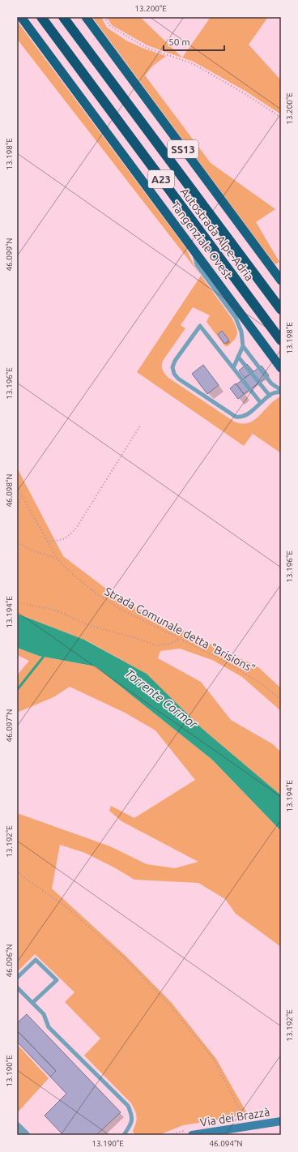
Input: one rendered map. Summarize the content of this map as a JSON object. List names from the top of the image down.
{
  "streets": {
    "highway": [
      "SS13",
      "A23",
      "Autostrada Alpe-Adria",
      "Tangenziale Ovest"
    ],
    "main road": ["Via dei Brazzà"],
    "path": ["Strada Comunale detta \"Brisions\""]
  },
  "water": ["Torrente Cormor"],
  "scale_bar": "50 m",
  "coordinates": [
    "13.200°E",
    "13.198°E",
    "46.099°N",
    "13.196°E",
    "46.098°N",
    "13.194°E",
    "46.097°N",
    "13.192°E",
    "46.096°N",
    "13.190°E",
    "46.094°N"
  ]
}
